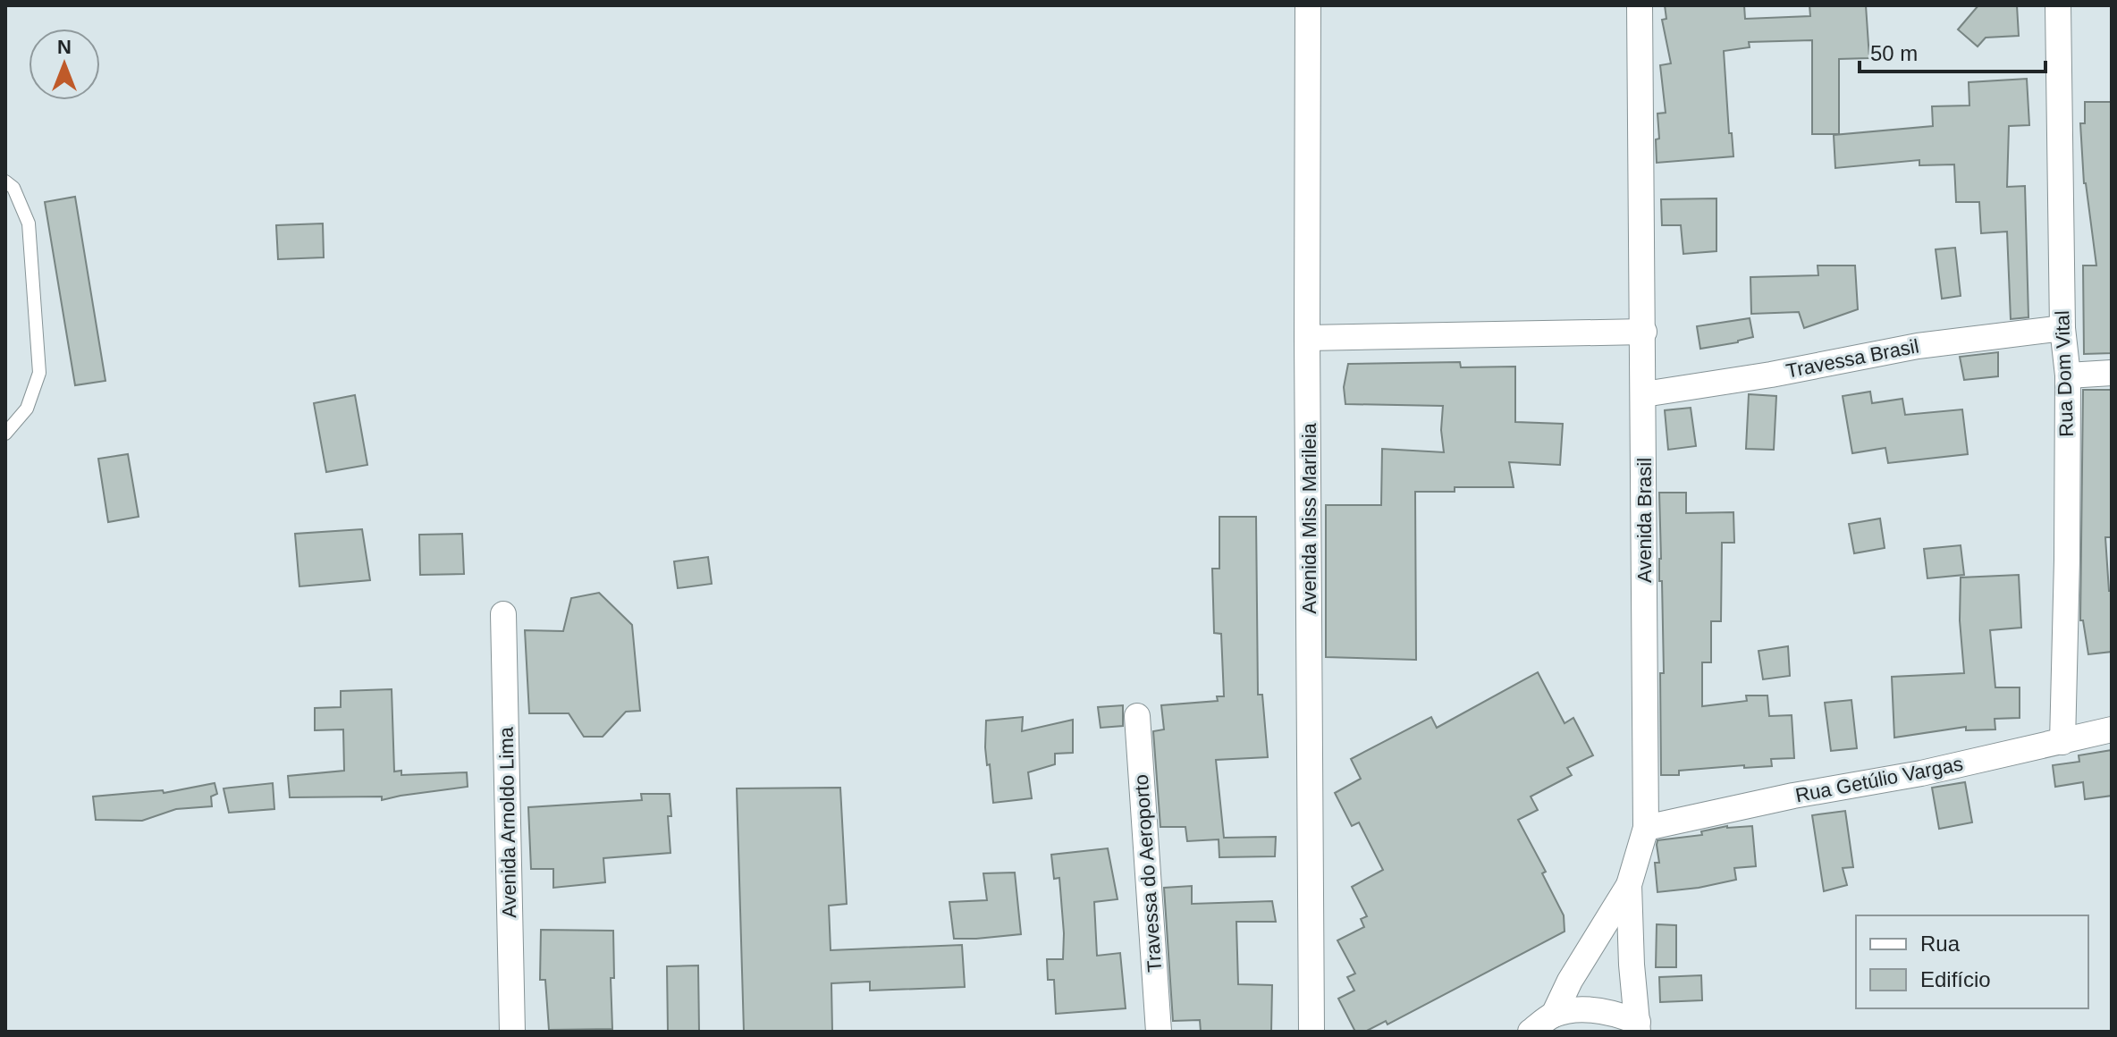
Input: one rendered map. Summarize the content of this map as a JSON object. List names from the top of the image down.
{
  "streets": {
    "street": [
      "Travessa Brasil",
      "Rua Dom Vital",
      "Avenida Miss Marileia",
      "Avenida Brasil",
      "Rua Getúlio Vargas",
      "Avenida Arnoldo Lima",
      "Travessa do Aeroporto"
    ]
  },
  "crossings": [
    ["Travessa Brasil", "Rua Dom Vital"],
    ["Travessa Brasil", "Avenida Brasil"],
    ["Rua Dom Vital", "Rua Getúlio Vargas"],
    ["Avenida Brasil", "Rua Getúlio Vargas"]
  ],
  "legend": ["Rua", "Edifício"],
  "scale_bar": "50 m",
  "north": "top"
}
